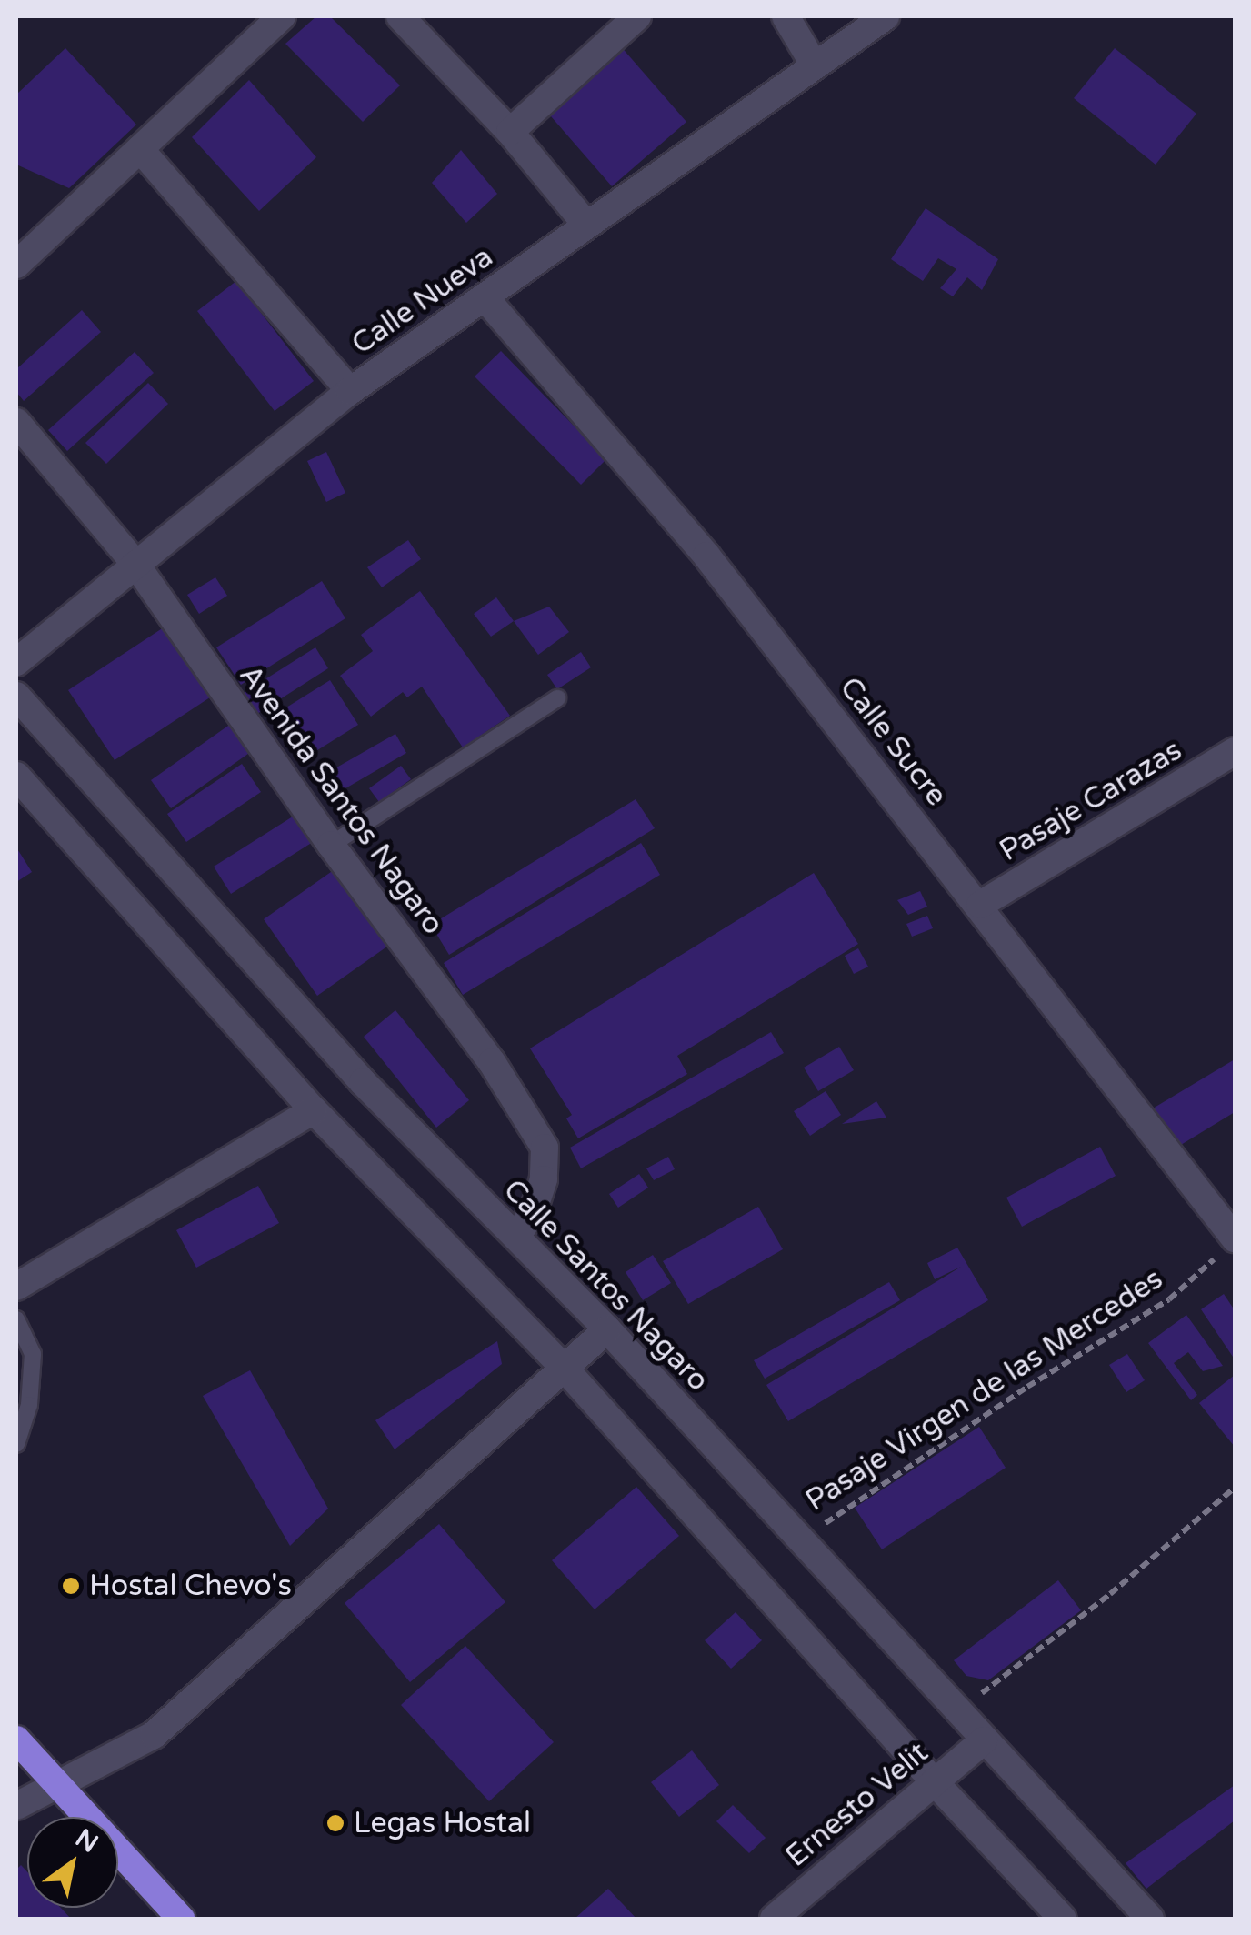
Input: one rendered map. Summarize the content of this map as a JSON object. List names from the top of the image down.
{
  "streets": {
    "street": [
      "Calle Nueva",
      "Calle Sucre",
      "Avenida Santos Nagaro",
      "Pasaje Carazas",
      "Calle Santos Nagaro",
      "Ernesto Velit"
    ],
    "path": ["Pasaje Virgen de las Mercedes"]
  },
  "crossings": [
    ["Calle Nueva", "Calle Sucre"],
    ["Calle Nueva", "Avenida Santos Nagaro"],
    ["Calle Sucre", "Pasaje Carazas"],
    ["Calle Sucre", "Pasaje Virgen de las Mercedes"],
    ["Avenida Santos Nagaro", "Calle Santos Nagaro"],
    ["Calle Santos Nagaro", "Pasaje Virgen de las Mercedes"],
    ["Calle Santos Nagaro", "Ernesto Velit"]
  ],
  "places": ["Hostal Chevo's", "Legas Hostal"],
  "north": "top right"
}
